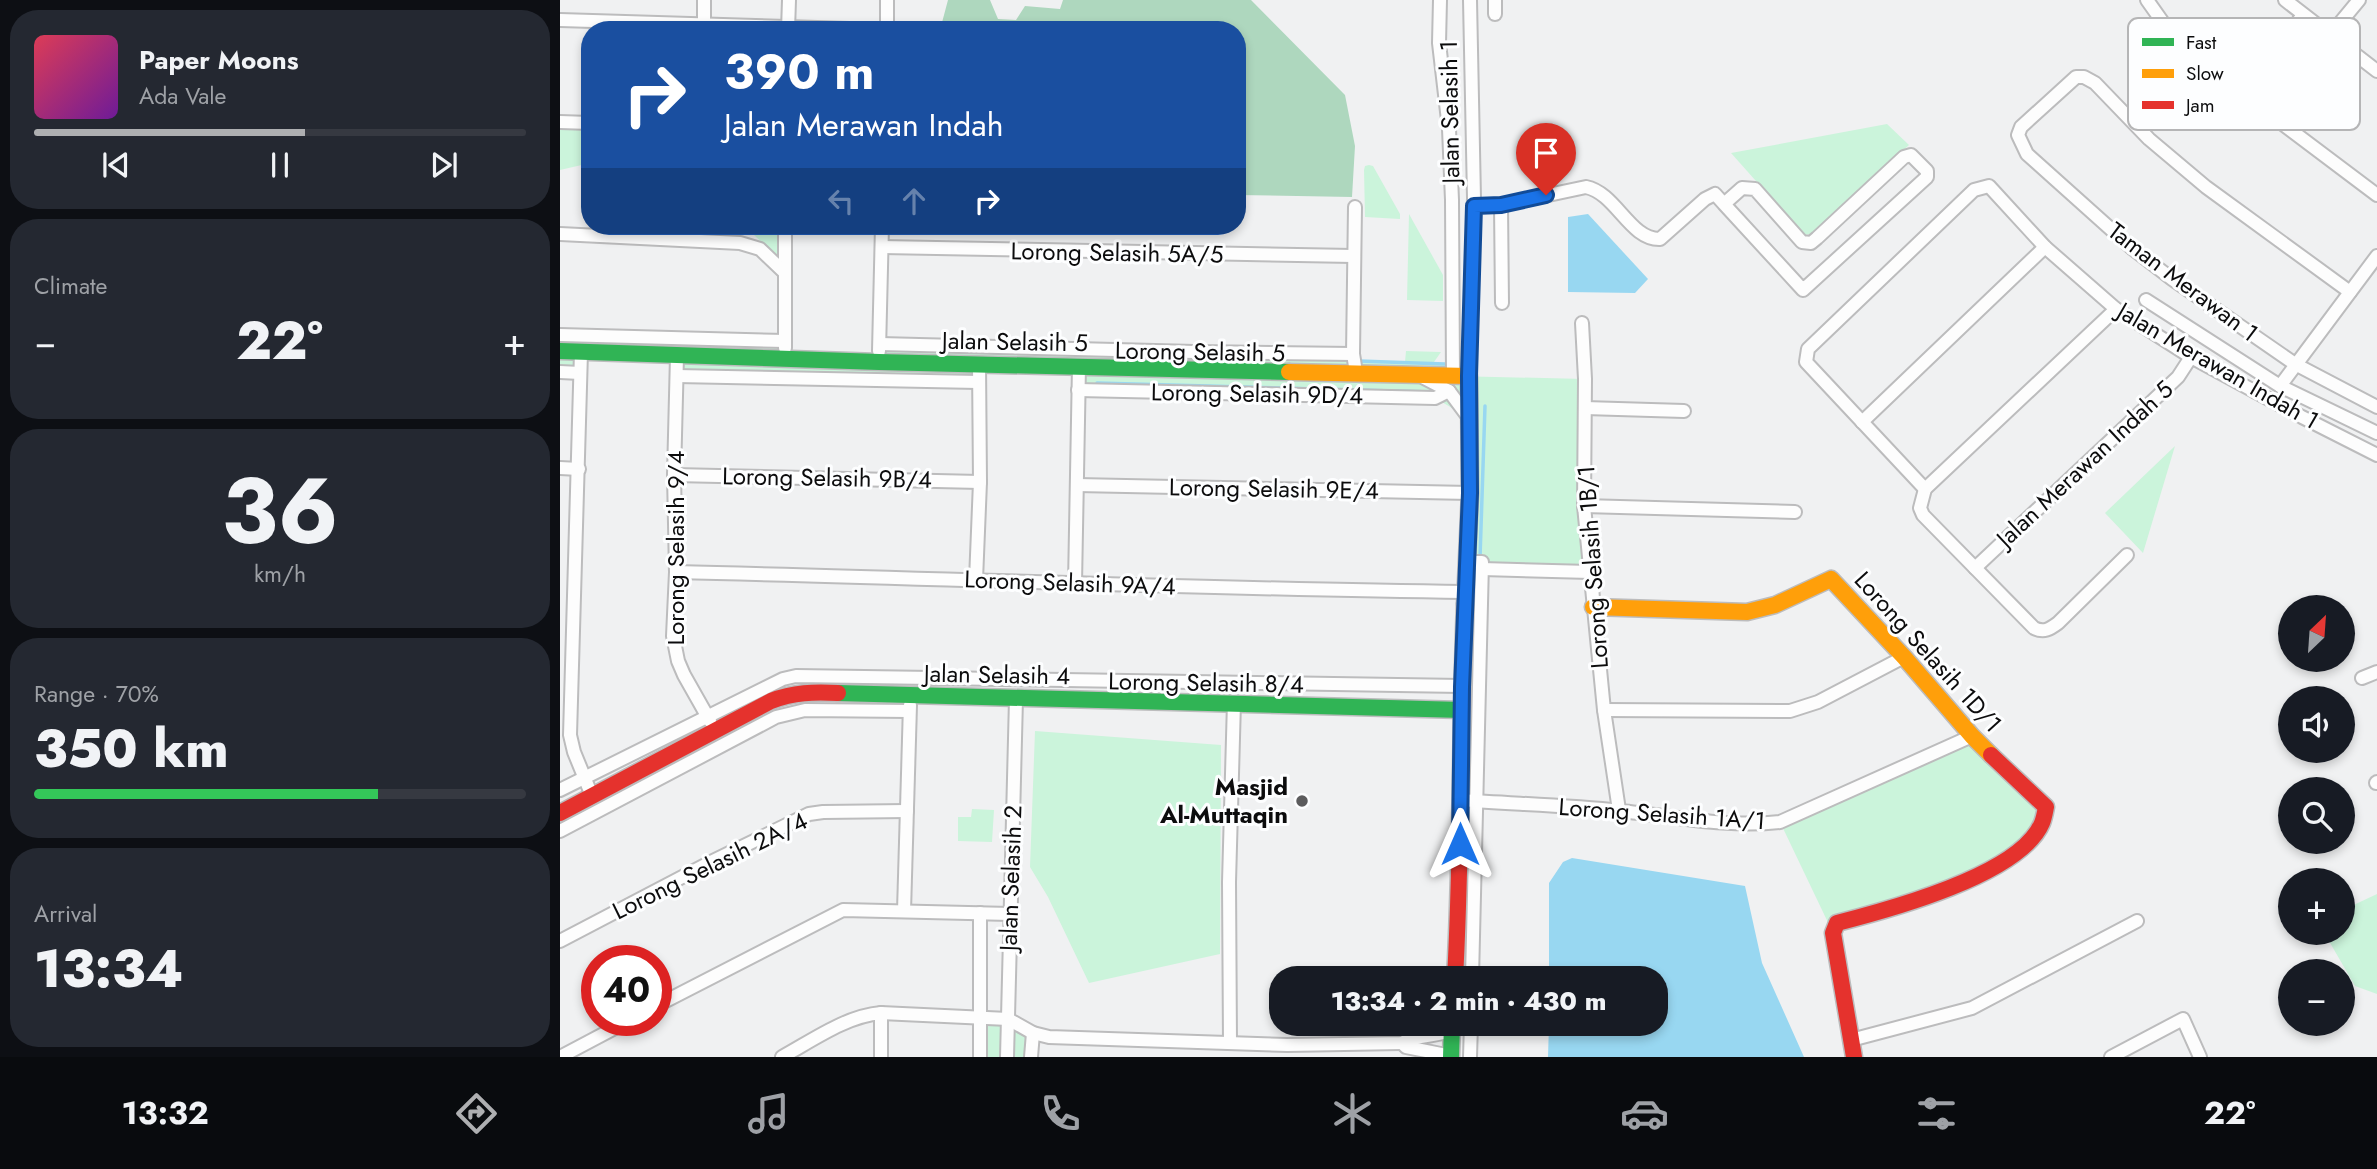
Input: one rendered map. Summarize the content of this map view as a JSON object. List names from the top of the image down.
{
  "streets": {
    "street": [
      "Jalan Selasih 1",
      "Lorong Selasih 5A/5",
      "Taman Merawan 1",
      "Jalan Selasih 5",
      "Lorong Selasih 5",
      "Jalan Merawan Indah 1",
      "Lorong Selasih 9D/4",
      "Jalan Merawan Indah 5",
      "Lorong Selasih 9B/4",
      "Lorong Selasih 9E/4",
      "Lorong Selasih 9/4",
      "Lorong Selasih 1B/1",
      "Lorong Selasih 9A/4",
      "Lorong Selasih 1D/1",
      "Jalan Selasih 4",
      "Lorong Selasih 8/4",
      "Lorong Selasih 1A/1",
      "Lorong Selasih 2A/4",
      "Jalan Selasih 2"
    ]
  },
  "crossings": [
    ["Jalan Selasih 1", "Jalan Selasih 5"],
    ["Jalan Selasih 1", "Lorong Selasih 9D/4"],
    ["Jalan Selasih 1", "Lorong Selasih 9E/4"],
    ["Jalan Selasih 1", "Lorong Selasih 9A/4"],
    ["Jalan Selasih 1", "Jalan Selasih 4"],
    ["Jalan Selasih 1", "Lorong Selasih 8/4"],
    ["Jalan Selasih 1", "Lorong Selasih 1A/1"],
    ["Jalan Selasih 5", "Lorong Selasih 9D/4"],
    ["Jalan Selasih 5", "Lorong Selasih 9/4"],
    ["Jalan Merawan Indah 1", "Jalan Merawan Indah 5"],
    ["Lorong Selasih 9B/4", "Lorong Selasih 9/4"],
    ["Lorong Selasih 9/4", "Lorong Selasih 9A/4"],
    ["Lorong Selasih 9/4", "Jalan Selasih 4"],
    ["Lorong Selasih 9/4", "Lorong Selasih 8/4"],
    ["Lorong Selasih 1B/1", "Lorong Selasih 1D/1"],
    ["Lorong Selasih 1B/1", "Lorong Selasih 1A/1"],
    ["Lorong Selasih 1D/1", "Lorong Selasih 1A/1"],
    ["Jalan Selasih 4", "Jalan Selasih 2"]
  ],
  "places": ["Masjid Al-Muttaqin"],
  "legend": ["Fast", "Slow", "Jam"],
  "north": "top right",
  "page": {
    "turn": ["390 m", "Jalan Merawan Indah"],
    "song": ["Paper Moons", "Ada Vale"],
    "tile": [
      "Climate",
      ["36", "km/h"],
      ["Range · 70%", "350 km"],
      ["Arrival", "13:34"]
    ],
    "heat": ["−", "22°", "+"],
    "map_buttons": ["+", "−"],
    "limit": "40",
    "trip": "13:34 · 2 min · 430 m",
    "tabs": ["13:32", "22°"]
  }
}
